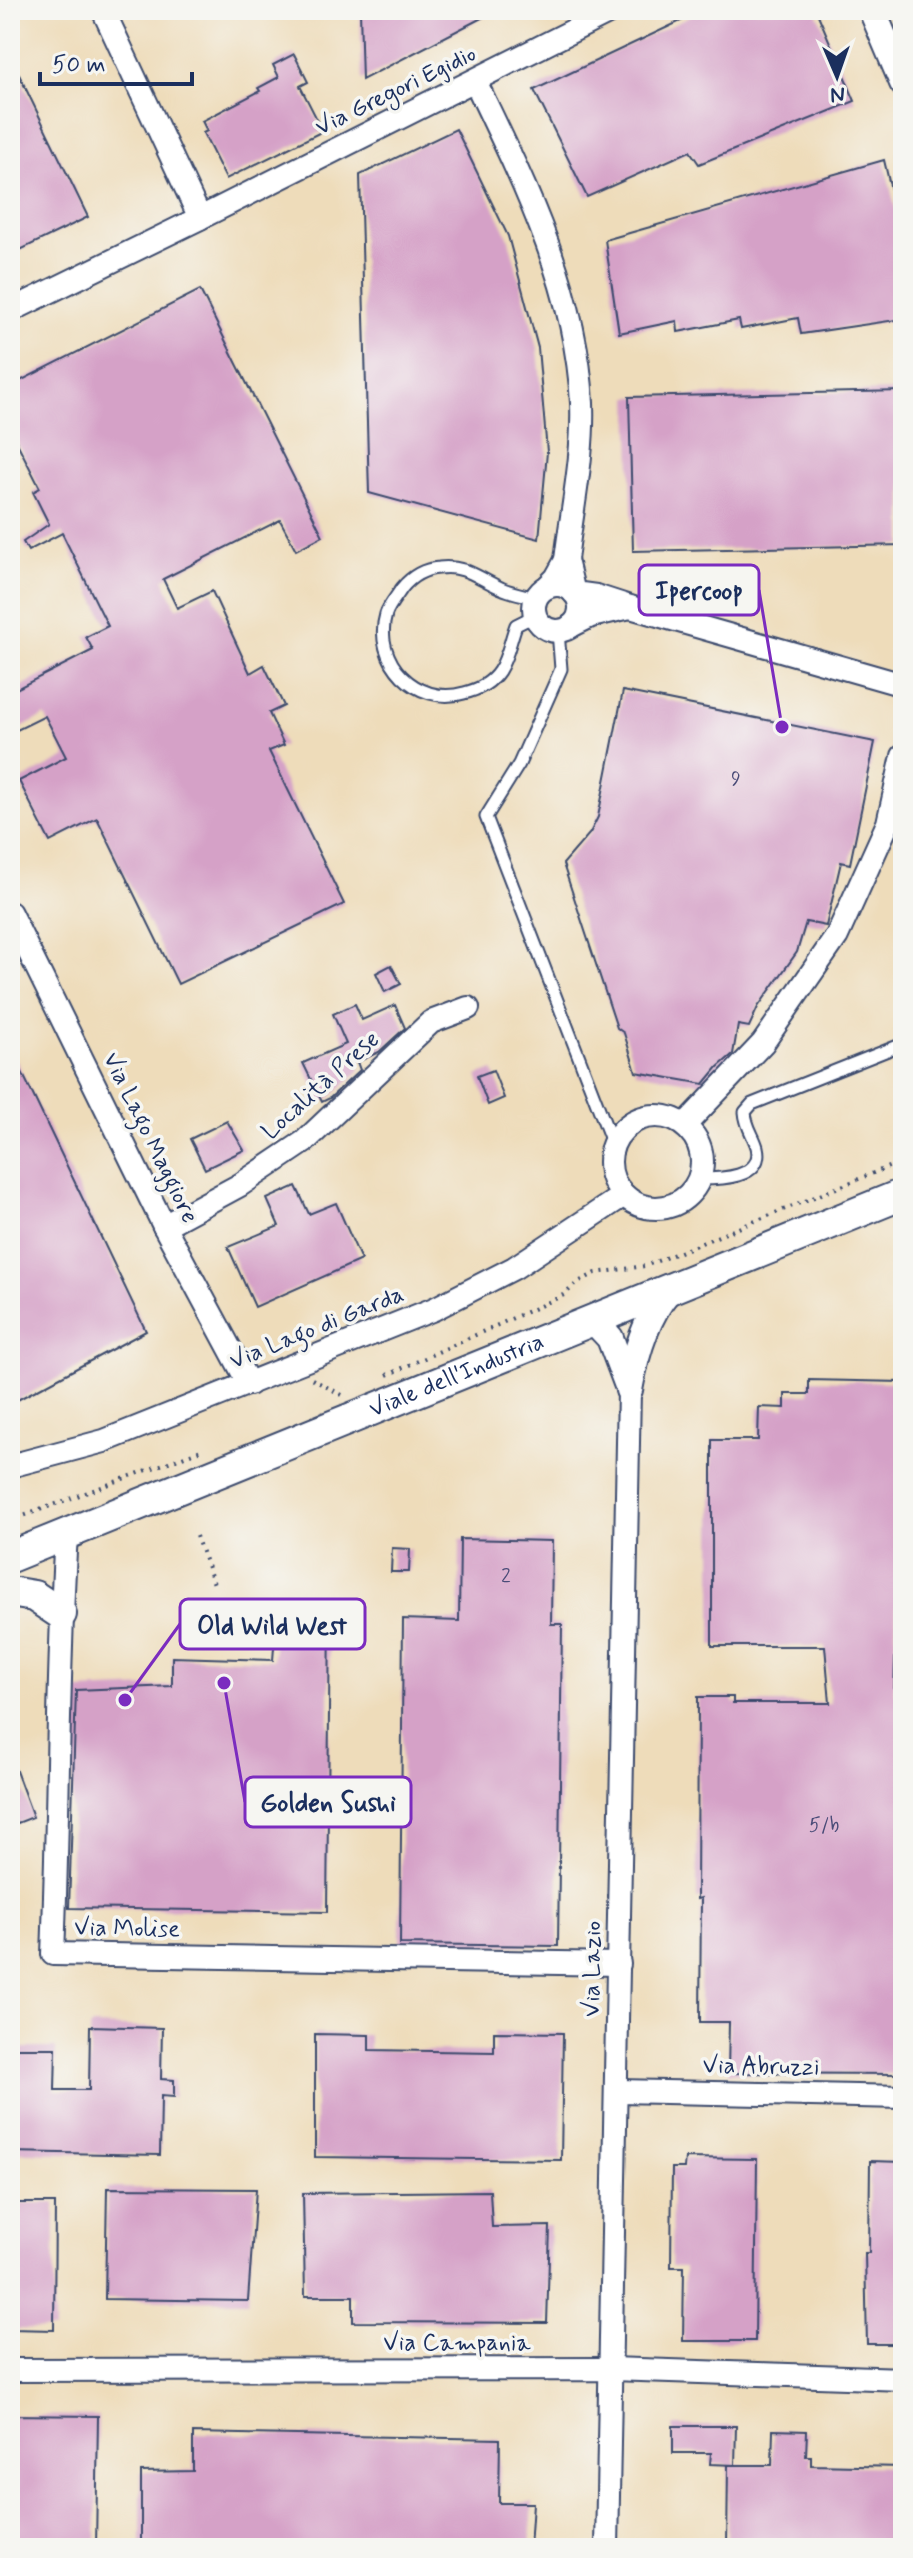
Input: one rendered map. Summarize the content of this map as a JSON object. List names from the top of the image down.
{
  "streets": {
    "main road": ["Viale dell'Industria"],
    "street": [
      "Via Gregori Egidio",
      "Località Prese",
      "Via Lago Maggiore",
      "Via Lago di Garda",
      "Via Molise",
      "Via Lazio",
      "Via Abruzzi",
      "Via Campania"
    ]
  },
  "crossings": [
    ["Località Prese", "Via Lago Maggiore"],
    ["Via Lago Maggiore", "Via Lago di Garda"],
    ["Viale dell'Industria", "Via Molise"],
    ["Via Molise", "Via Lazio"],
    ["Via Lazio", "Via Abruzzi"],
    ["Via Lazio", "Via Campania"]
  ],
  "places": ["Ipercoop", "Golden Sushi", "Old Wild West"],
  "house_numbers": ["9", "2", "5/b"],
  "scale_bar": "50 m",
  "north": "bottom"
}
